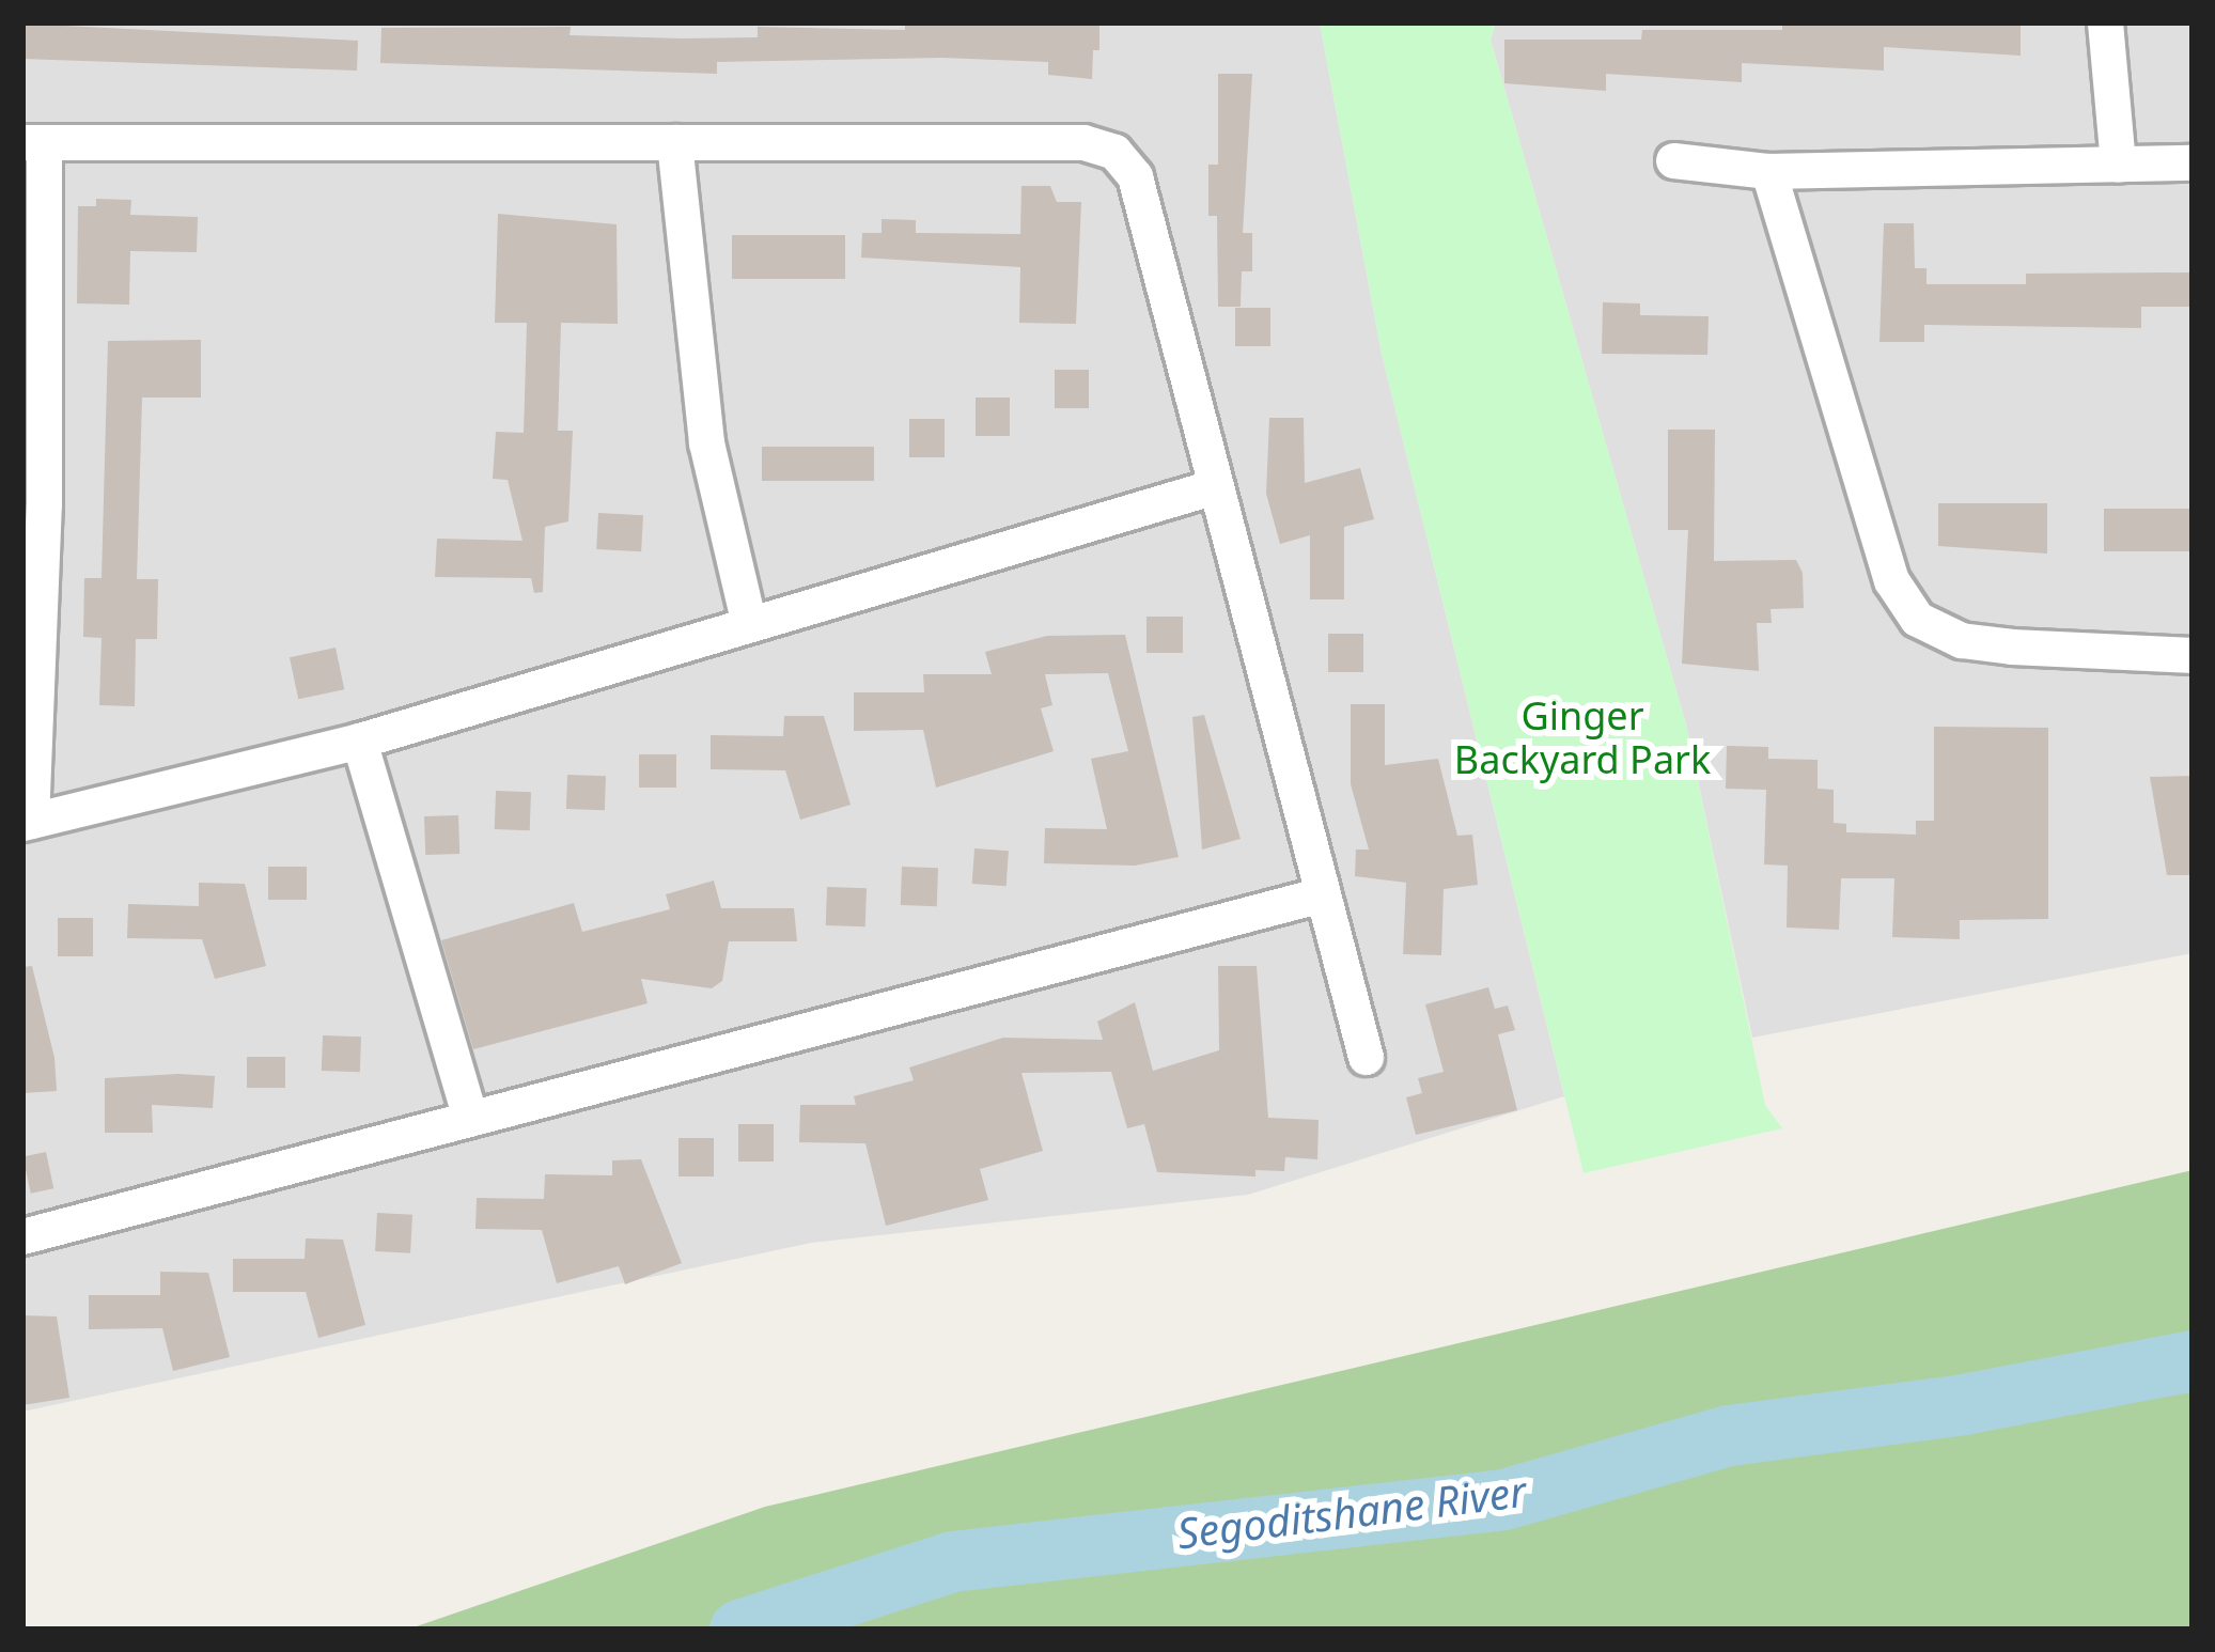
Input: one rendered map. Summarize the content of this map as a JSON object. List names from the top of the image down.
{
  "water": ["Segoditshane River"],
  "parks": ["Ginger Backyard Park"]
}
